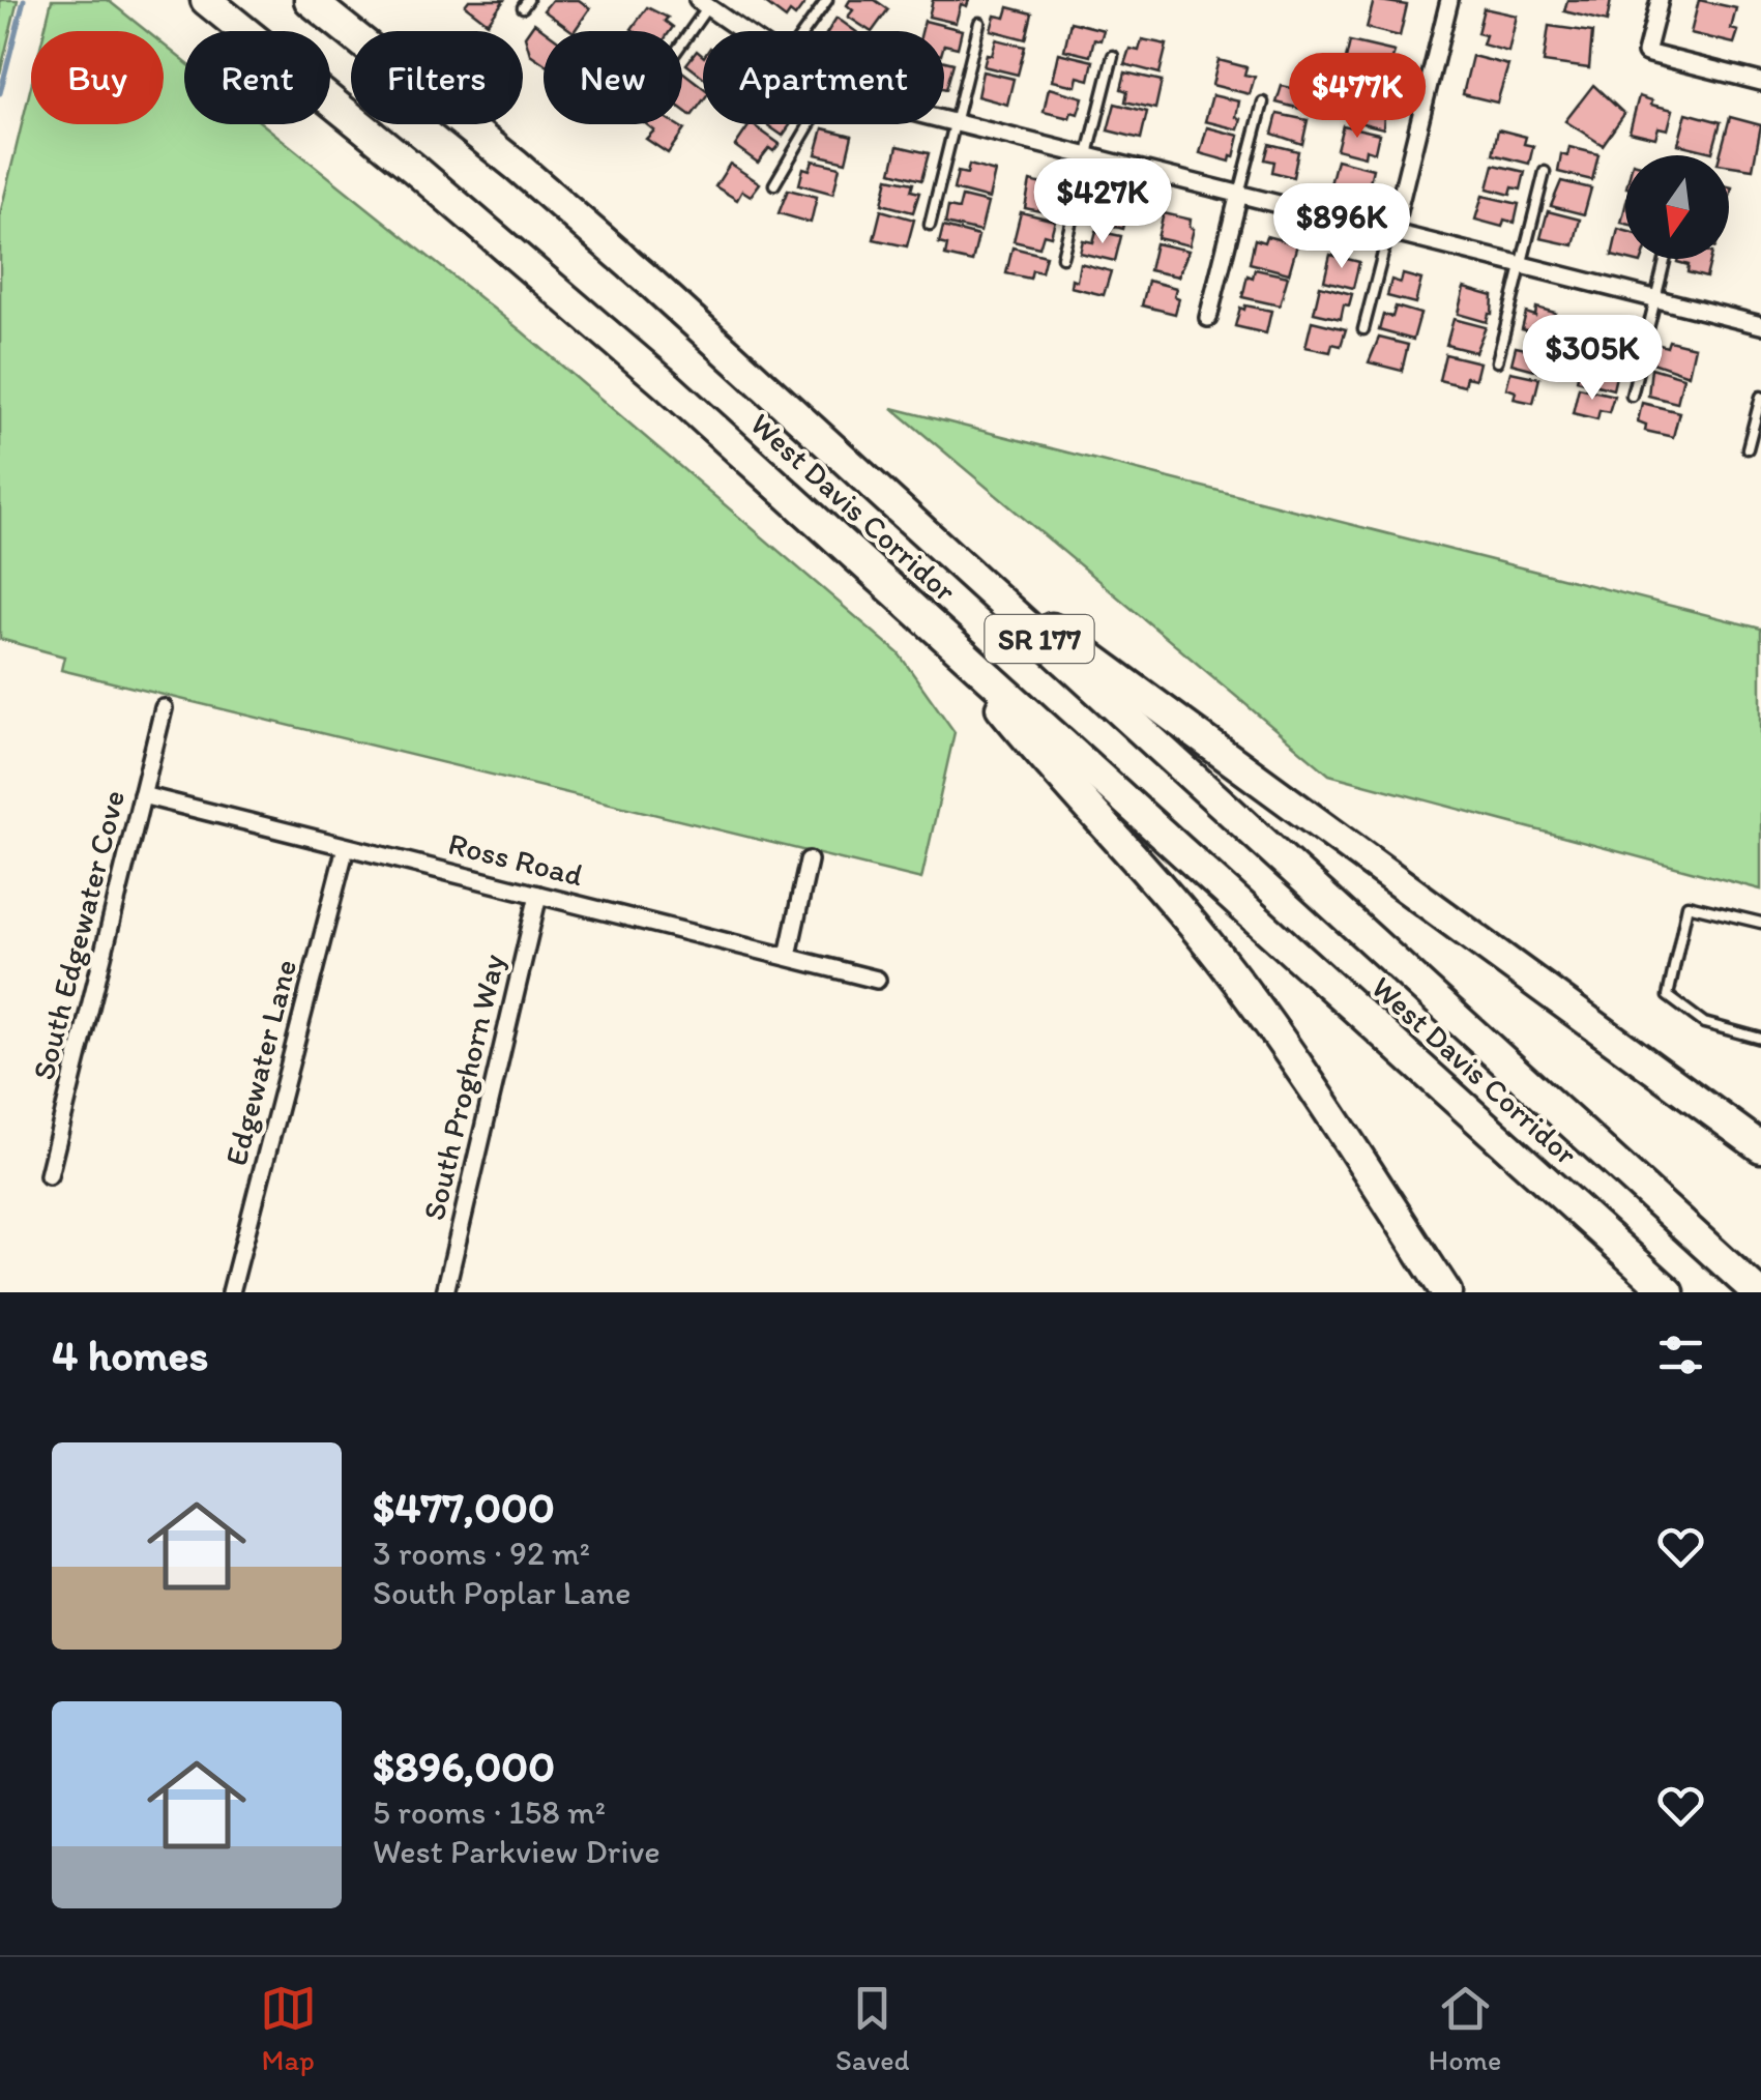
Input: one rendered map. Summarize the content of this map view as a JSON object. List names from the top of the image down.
{
  "streets": {
    "highway": ["West Davis Corridor", "SR 177"],
    "street": [
      "Ross Road",
      "South Edgewater Cove",
      "Edgewater Lane",
      "South Proghorn Way"
    ]
  },
  "crossings": [
    ["Ross Road", "South Edgewater Cove"],
    ["Ross Road", "Edgewater Lane"],
    ["Ross Road", "South Proghorn Way"]
  ],
  "north": "bottom",
  "page": {
    "chip": [
      "Buy",
      "Rent",
      "Filters",
      "New",
      "Apartment"
    ],
    "price": [
      "$477K",
      "$427K",
      "$896K",
      "$305K"
    ],
    "heading": "4 homes",
    "list": [
      {
        "name": "$477,000",
        "note": "3 rooms · 92 m² · South Poplar Lane"
      },
      {
        "name": "$896,000",
        "note": "5 rooms · 158 m² · West Parkview Drive"
      }
    ],
    "tabs": ["Map", "Saved", "Home"]
  }
}
